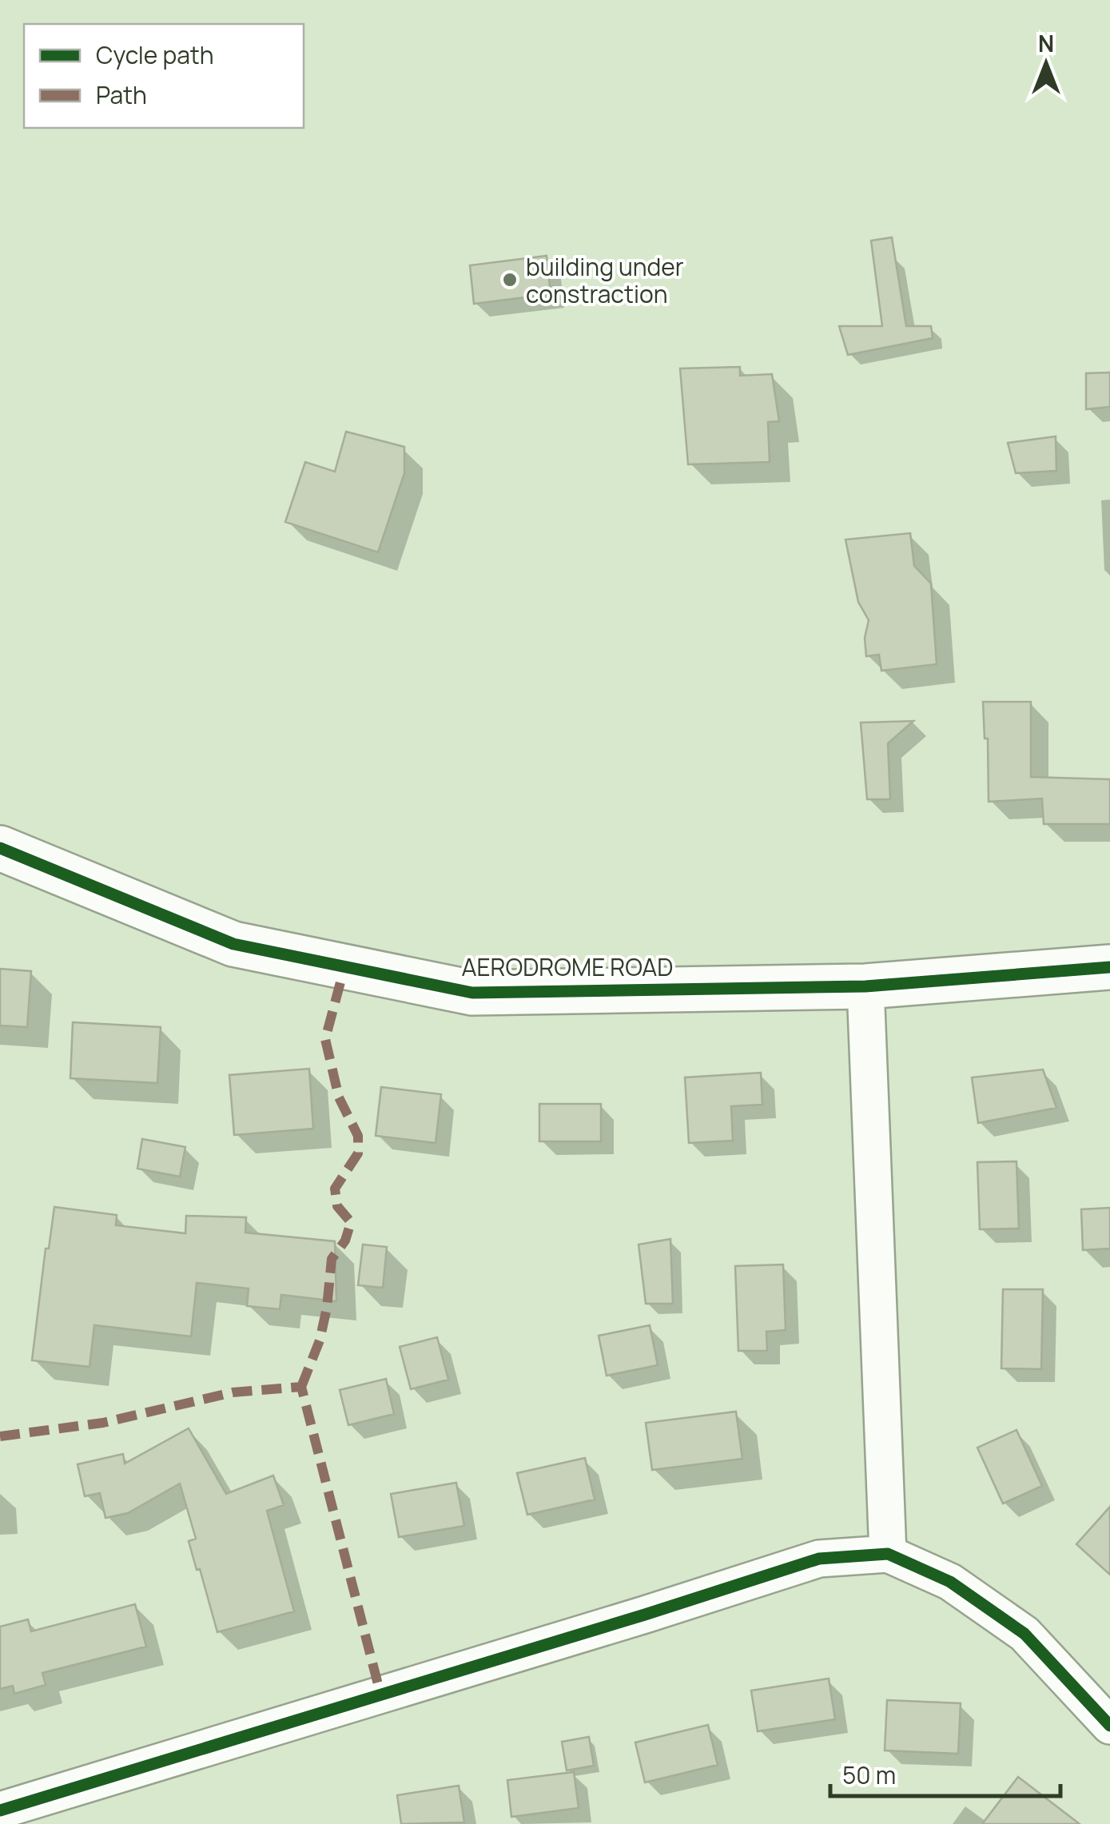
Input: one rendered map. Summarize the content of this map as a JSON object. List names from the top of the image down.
{
  "streets": {
    "street": ["AERODROME ROAD"]
  },
  "places": ["building under constraction"],
  "legend": ["Cycle path", "Path"],
  "scale_bar": "50 m",
  "north": "top"
}
